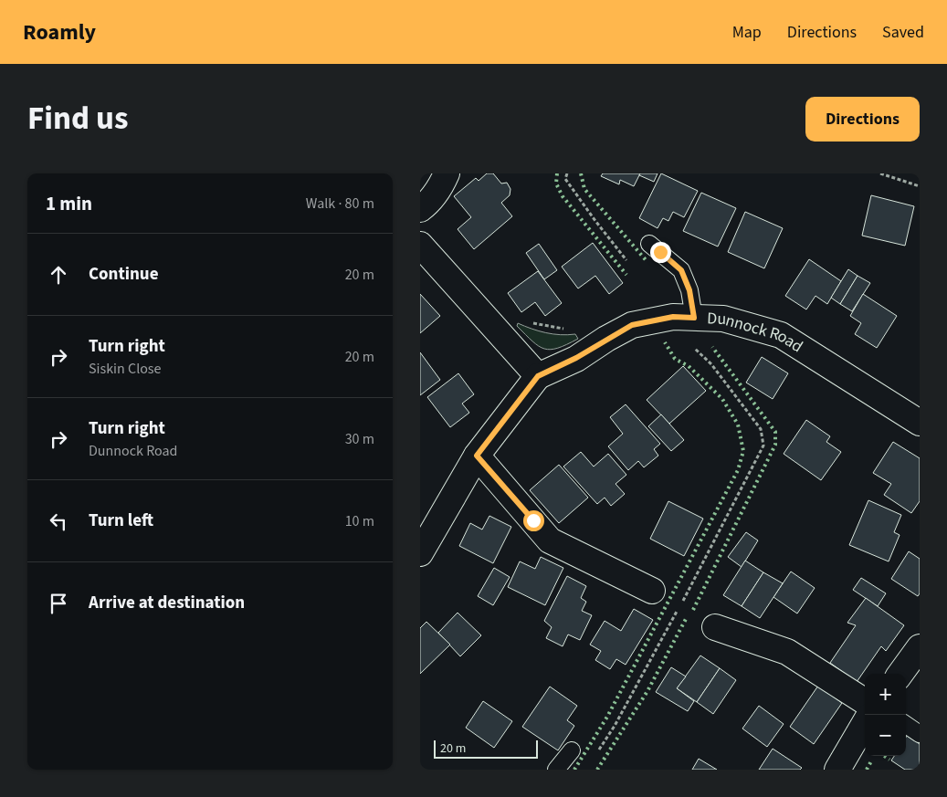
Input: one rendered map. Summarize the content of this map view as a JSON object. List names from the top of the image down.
{
  "streets": {
    "street": ["Dunnock Road"]
  },
  "scale_bar": "20 m",
  "page": {
    "header": "Roamly",
    "nav": ["Map", "Directions", "Saved"],
    "title": "Find us",
    "buttons": "Directions",
    "heading": ["1 min", "Walk · 80 m"],
    "list": [
      ["Continue", "20 m"],
      ["Turn right", "Siskin Close", "20 m"],
      ["Turn right", "Dunnock Road", "30 m"],
      ["Turn left", "10 m"],
      "Arrive at destination"
    ],
    "map_buttons": ["+", "−"],
    "scale": "20 m"
  }
}
